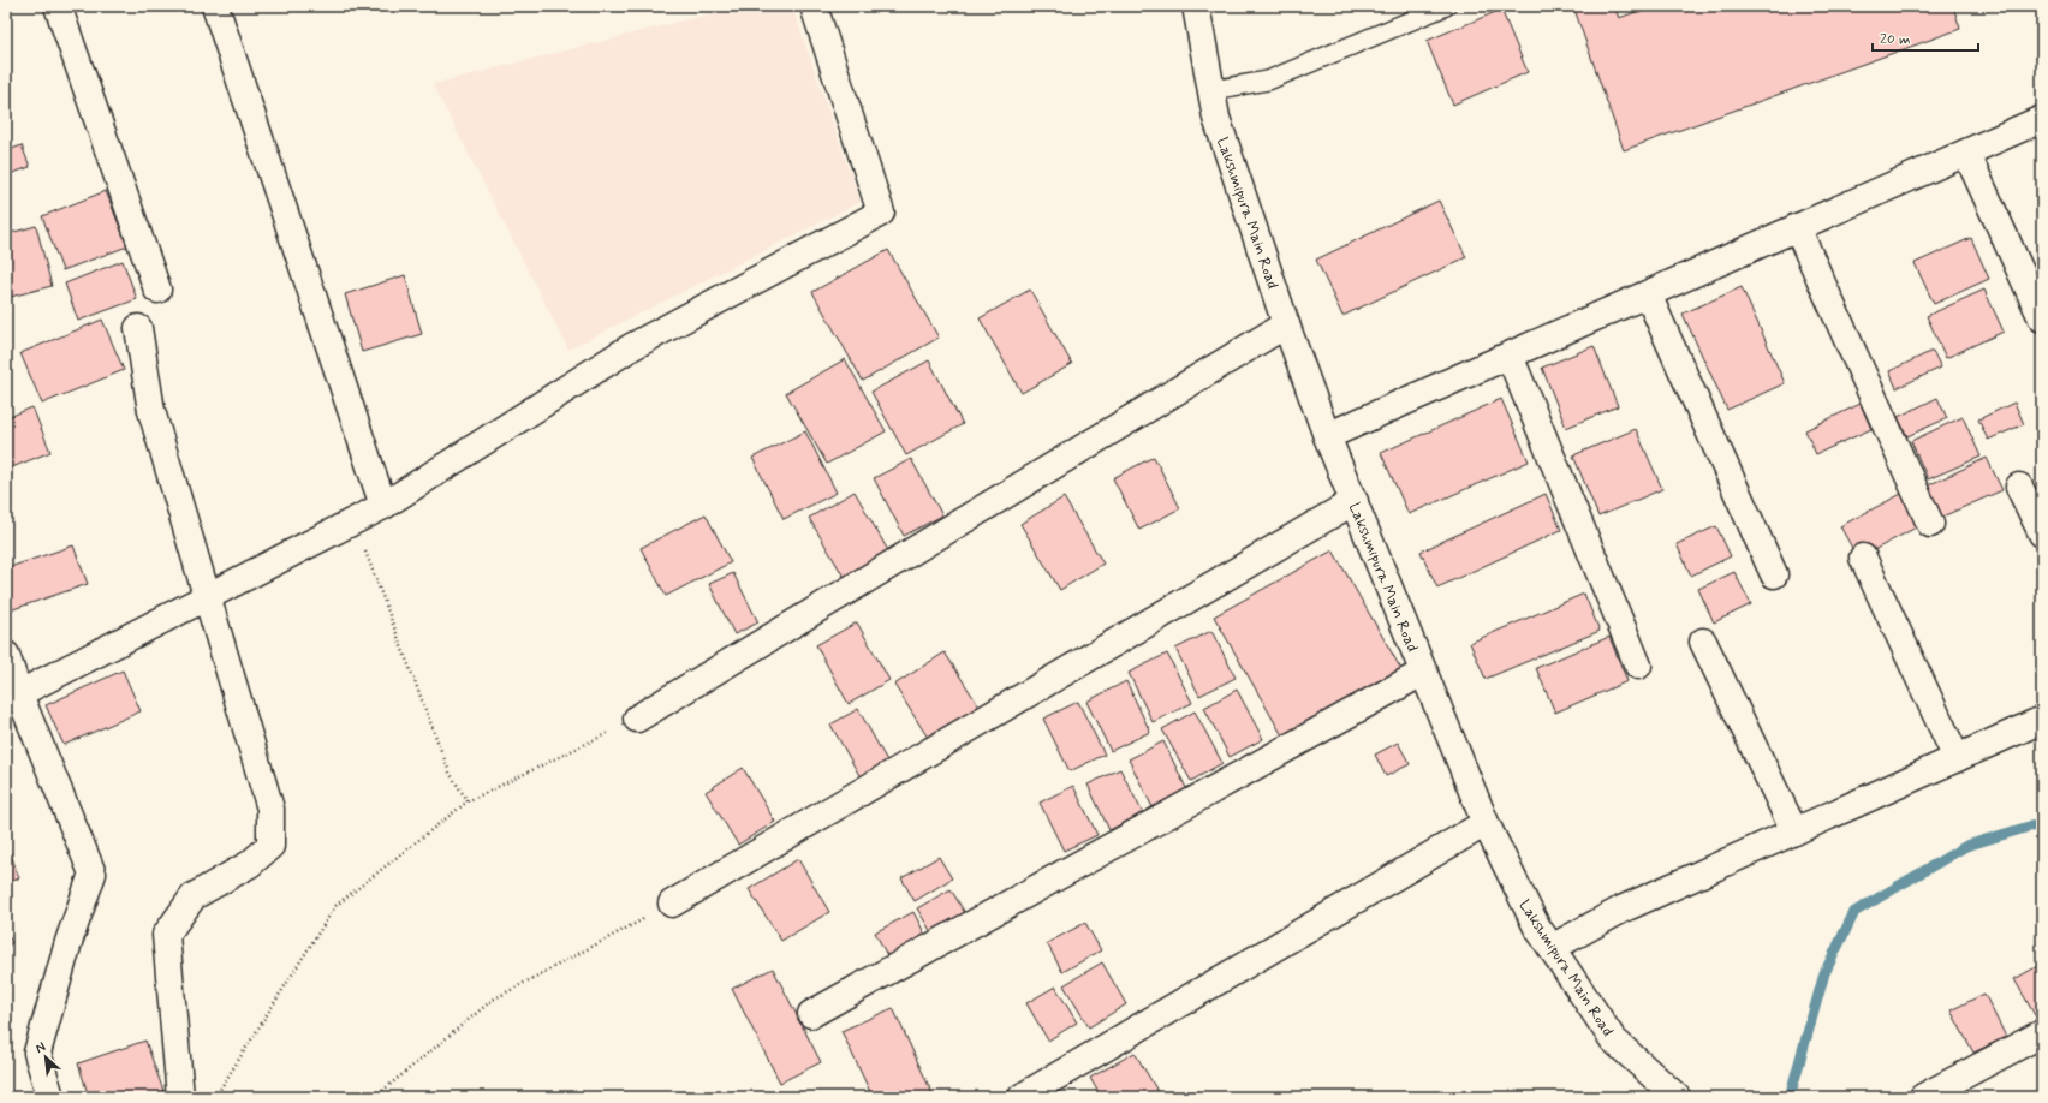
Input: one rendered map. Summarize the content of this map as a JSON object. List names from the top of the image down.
{
  "streets": {
    "street": ["Lakshmipura Main Road"]
  },
  "scale_bar": "20 m",
  "north": "top left"
}
